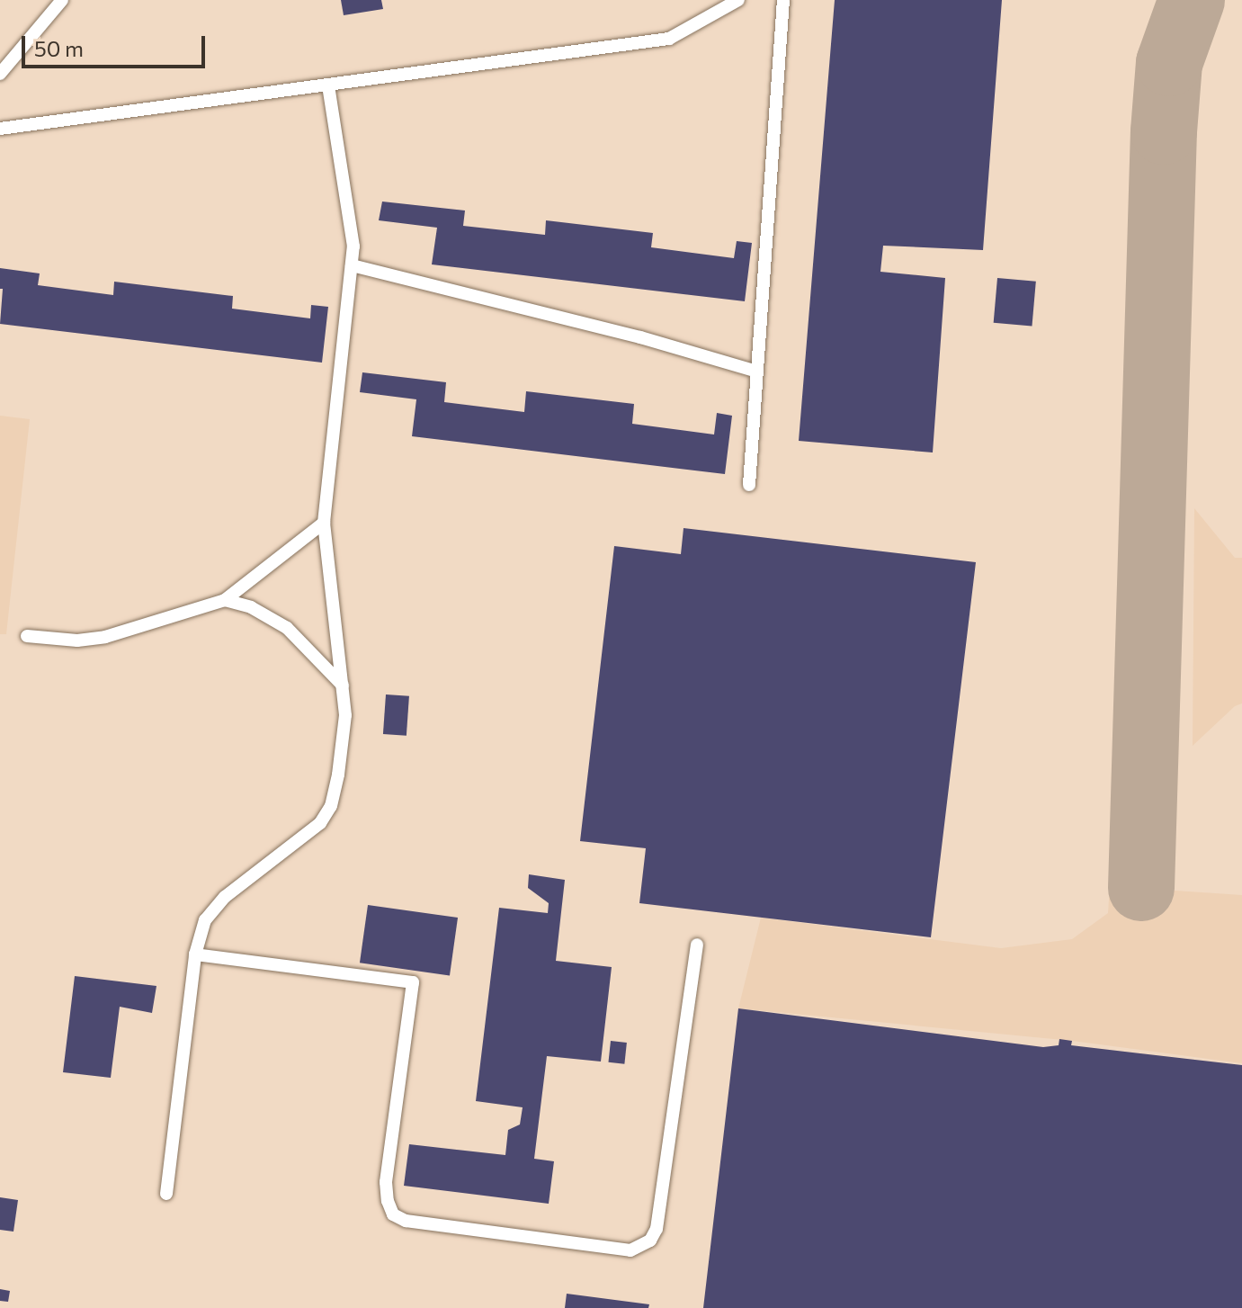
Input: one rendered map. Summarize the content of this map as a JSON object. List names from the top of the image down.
{
  "scale_bar": "50 m"
}
